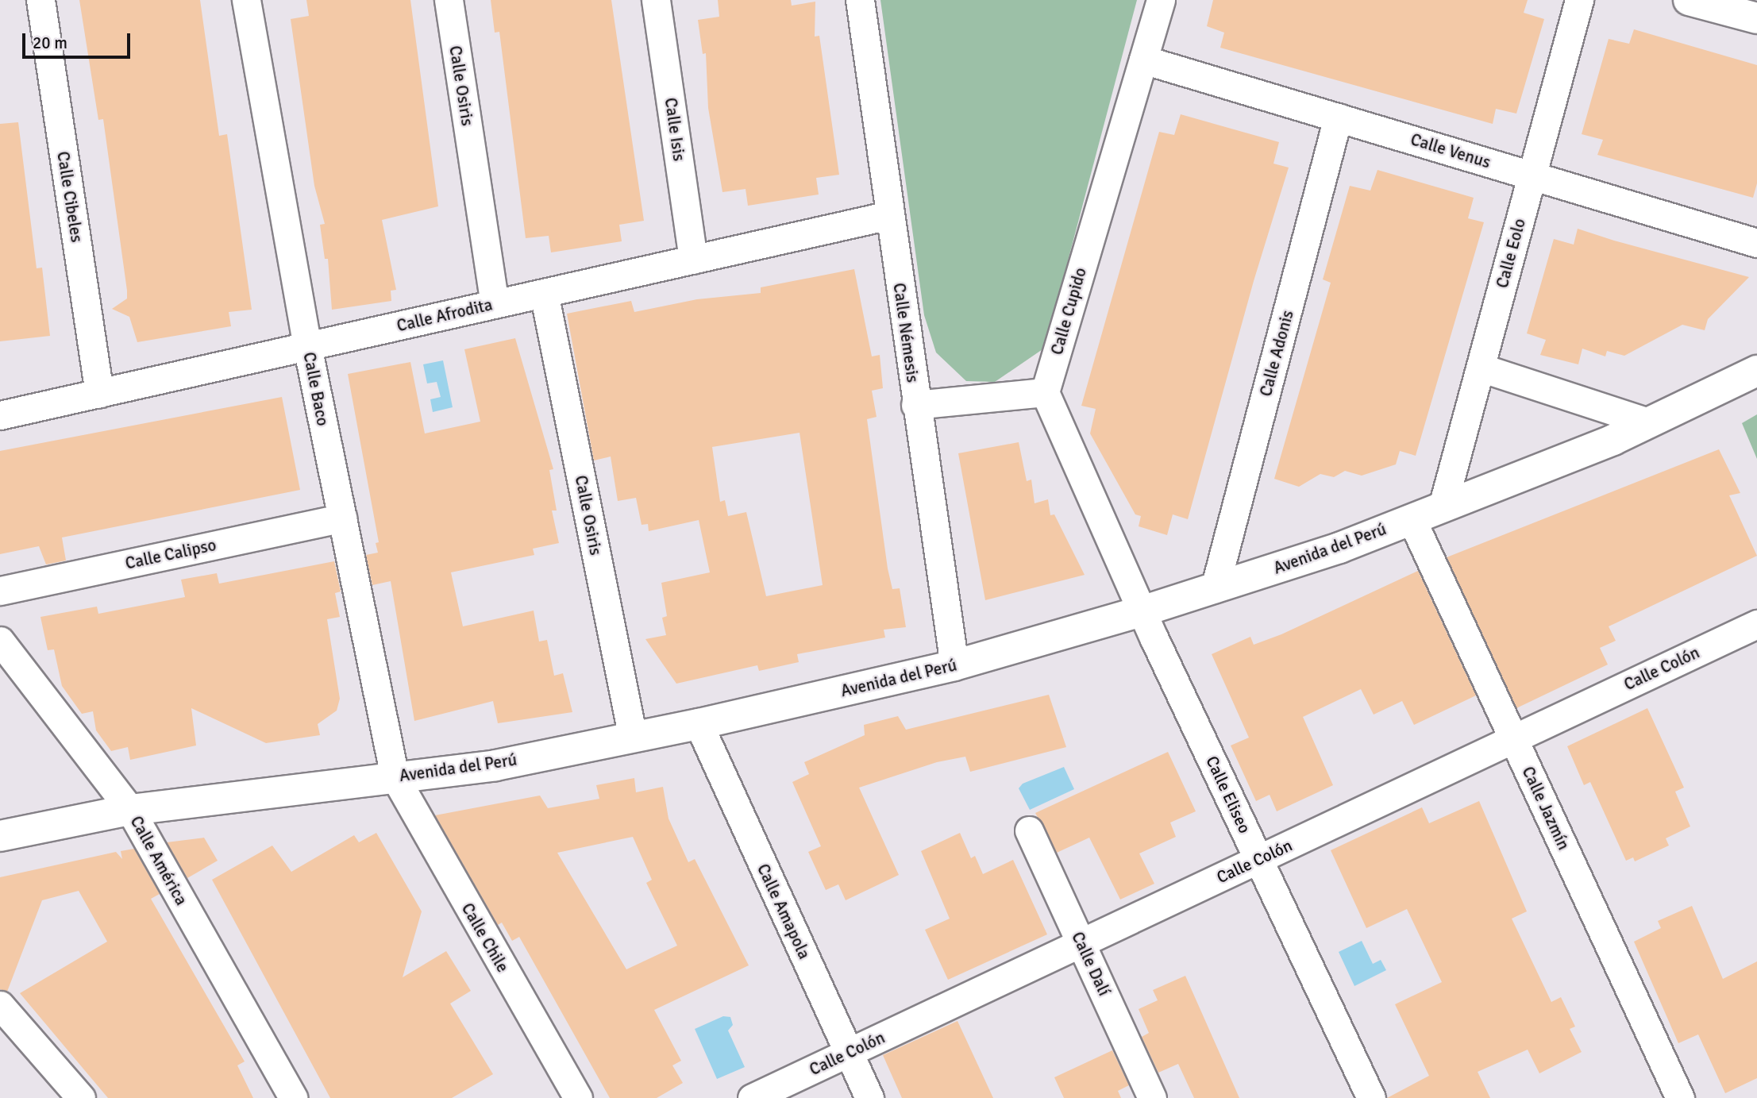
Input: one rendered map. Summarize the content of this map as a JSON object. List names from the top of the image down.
{
  "streets": {
    "street": [
      "Calle Osiris",
      "Calle Isis",
      "Calle Venus",
      "Calle Cibeles",
      "Calle Eolo",
      "Calle Cupido",
      "Calle Afrodita",
      "Calle Némesis",
      "Calle Adonis",
      "Calle Baco",
      "Avenida del Perú",
      "Calle Calipso",
      "Calle Colón",
      "Calle Eliseo",
      "Calle Jazmín",
      "Calle América",
      "Calle Amapola",
      "Calle Chile",
      "Calle Dalí"
    ]
  },
  "crossings": [
    ["Calle Osiris", "Calle Afrodita"],
    ["Calle Osiris", "Avenida del Perú"],
    ["Calle Isis", "Calle Afrodita"],
    ["Calle Venus", "Calle Eolo"],
    ["Calle Venus", "Calle Cupido"],
    ["Calle Venus", "Calle Adonis"],
    ["Calle Cibeles", "Calle Afrodita"],
    ["Calle Eolo", "Avenida del Perú"],
    ["Calle Afrodita", "Calle Némesis"],
    ["Calle Afrodita", "Calle Baco"],
    ["Calle Némesis", "Avenida del Perú"],
    ["Calle Adonis", "Avenida del Perú"],
    ["Calle Baco", "Avenida del Perú"],
    ["Calle Baco", "Calle Calipso"],
    ["Calle Baco", "Calle Chile"],
    ["Avenida del Perú", "Calle Eliseo"],
    ["Avenida del Perú", "Calle Jazmín"],
    ["Avenida del Perú", "Calle América"],
    ["Avenida del Perú", "Calle Amapola"],
    ["Avenida del Perú", "Calle Chile"],
    ["Calle Colón", "Calle Eliseo"],
    ["Calle Colón", "Calle Jazmín"],
    ["Calle Colón", "Calle Amapola"],
    ["Calle Colón", "Calle Dalí"]
  ],
  "scale_bar": "20 m"
}
